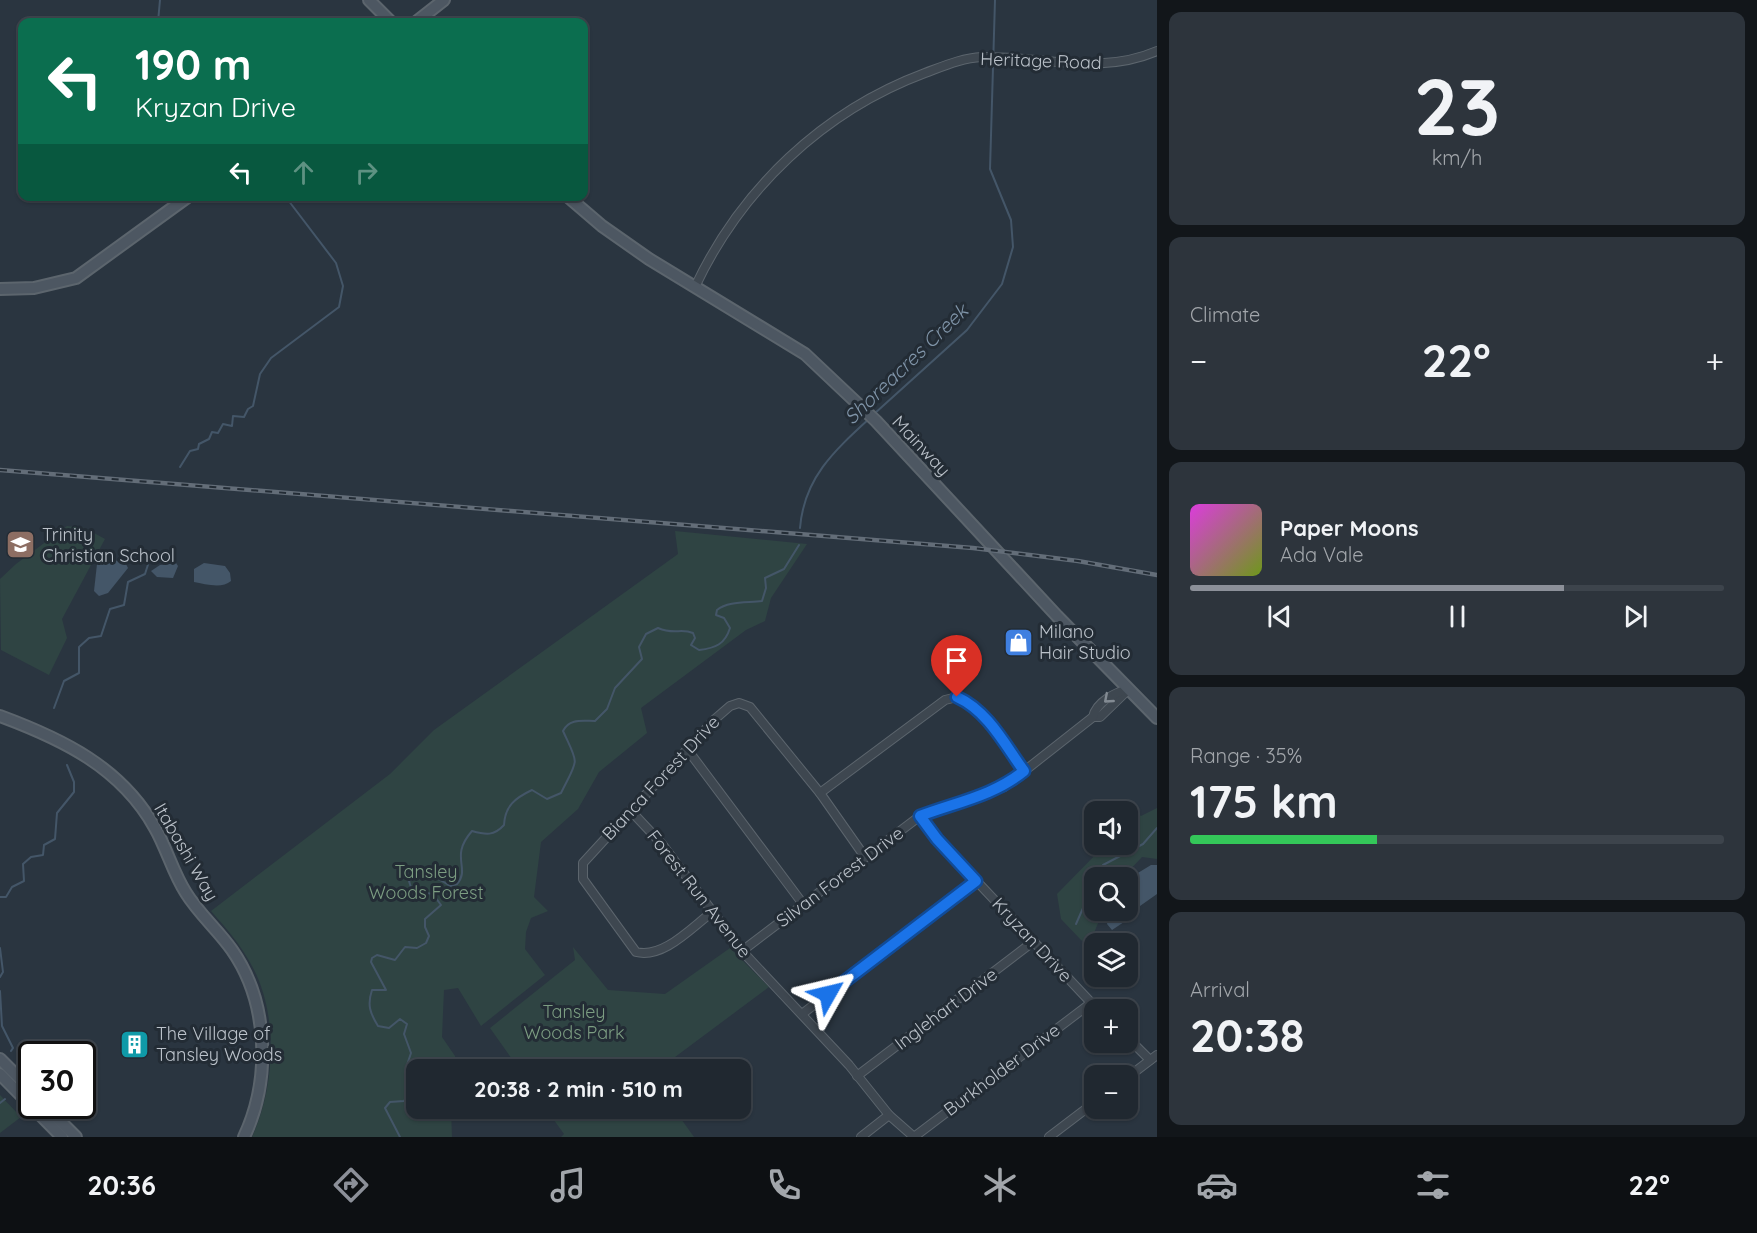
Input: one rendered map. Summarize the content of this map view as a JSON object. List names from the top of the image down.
{
  "streets": {
    "street": [
      "Heritage Road",
      "Mainway",
      "Bianca Forest Drive",
      "Itabashi Way",
      "Silvan Forest Drive",
      "Forest Run Avenue",
      "Kryzan Drive",
      "Inglehart Drive",
      "Burkholder Drive"
    ]
  },
  "crossings": [
    ["Heritage Road", "Mainway"],
    ["Mainway", "Silvan Forest Drive"],
    ["Bianca Forest Drive", "Silvan Forest Drive"],
    ["Bianca Forest Drive", "Forest Run Avenue"],
    ["Silvan Forest Drive", "Forest Run Avenue"],
    ["Silvan Forest Drive", "Kryzan Drive"],
    ["Forest Run Avenue", "Inglehart Drive"],
    ["Forest Run Avenue", "Burkholder Drive"],
    ["Kryzan Drive", "Inglehart Drive"]
  ],
  "water": ["Shoreacres Creek"],
  "parks": ["Tansley Woods Forest", "Tansley Woods Park"],
  "places": {
    "school or university": ["Trinity Christian School"],
    "shop": ["Milano Hair Studio"],
    "building": ["The Village of Tansley Woods"]
  },
  "page": {
    "tile": [
      ["23", "km/h"],
      "Climate",
      ["Range · 35%", "175 km"],
      ["Arrival", "20:38"]
    ],
    "turn": ["190 m", "Kryzan Drive"],
    "heat": ["−", "22°", "+"],
    "song": ["Paper Moons", "Ada Vale"],
    "map_buttons": ["+", "−"],
    "limit": "30",
    "trip": "20:38 · 2 min · 510 m",
    "tabs": ["20:36", "22°"]
  }
}
